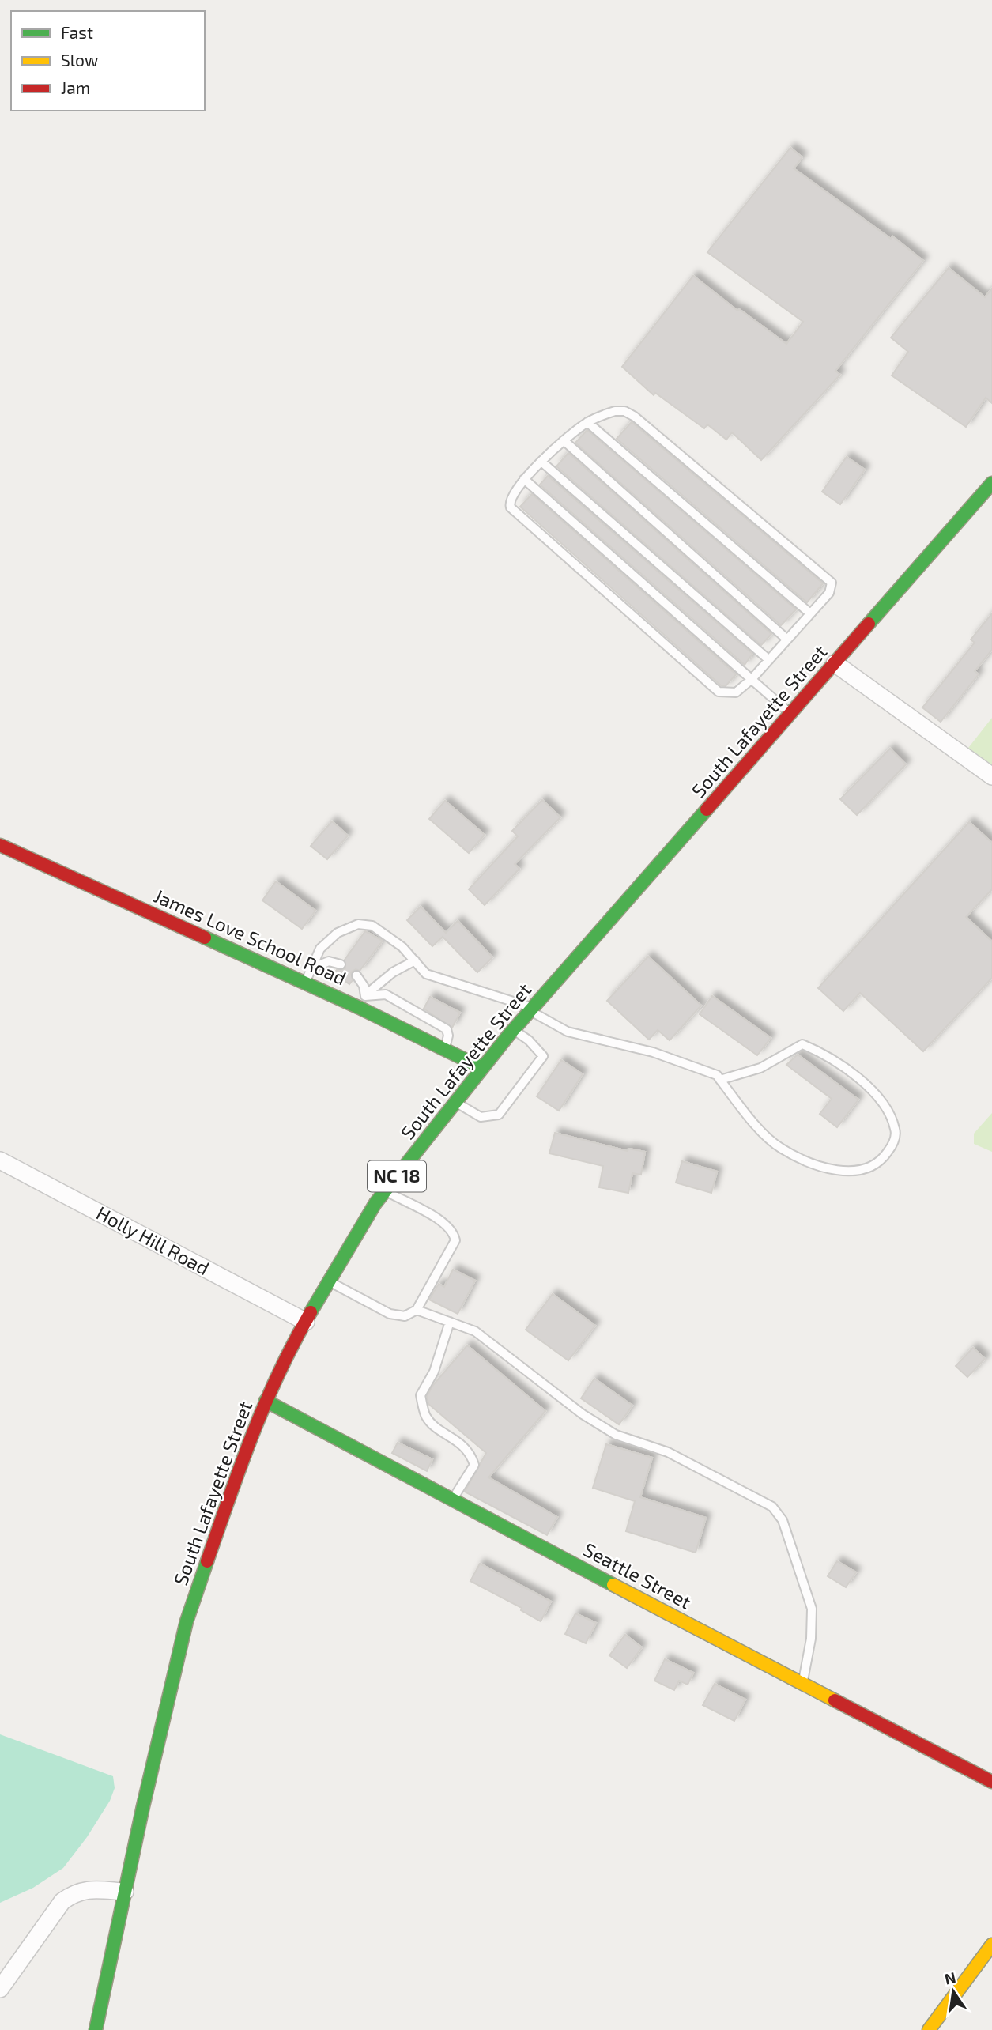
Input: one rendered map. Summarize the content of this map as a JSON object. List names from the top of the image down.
{
  "streets": {
    "main road": [
      "South Lafayette Street",
      "James Love School Road",
      "NC 18",
      "Seattle Street"
    ],
    "street": ["Holly Hill Road"]
  },
  "crossings": [
    ["South Lafayette Street", "James Love School Road"],
    ["South Lafayette Street", "Holly Hill Road"],
    ["South Lafayette Street", "Seattle Street"]
  ],
  "legend": ["Fast", "Slow", "Jam"],
  "north": "top"
}
